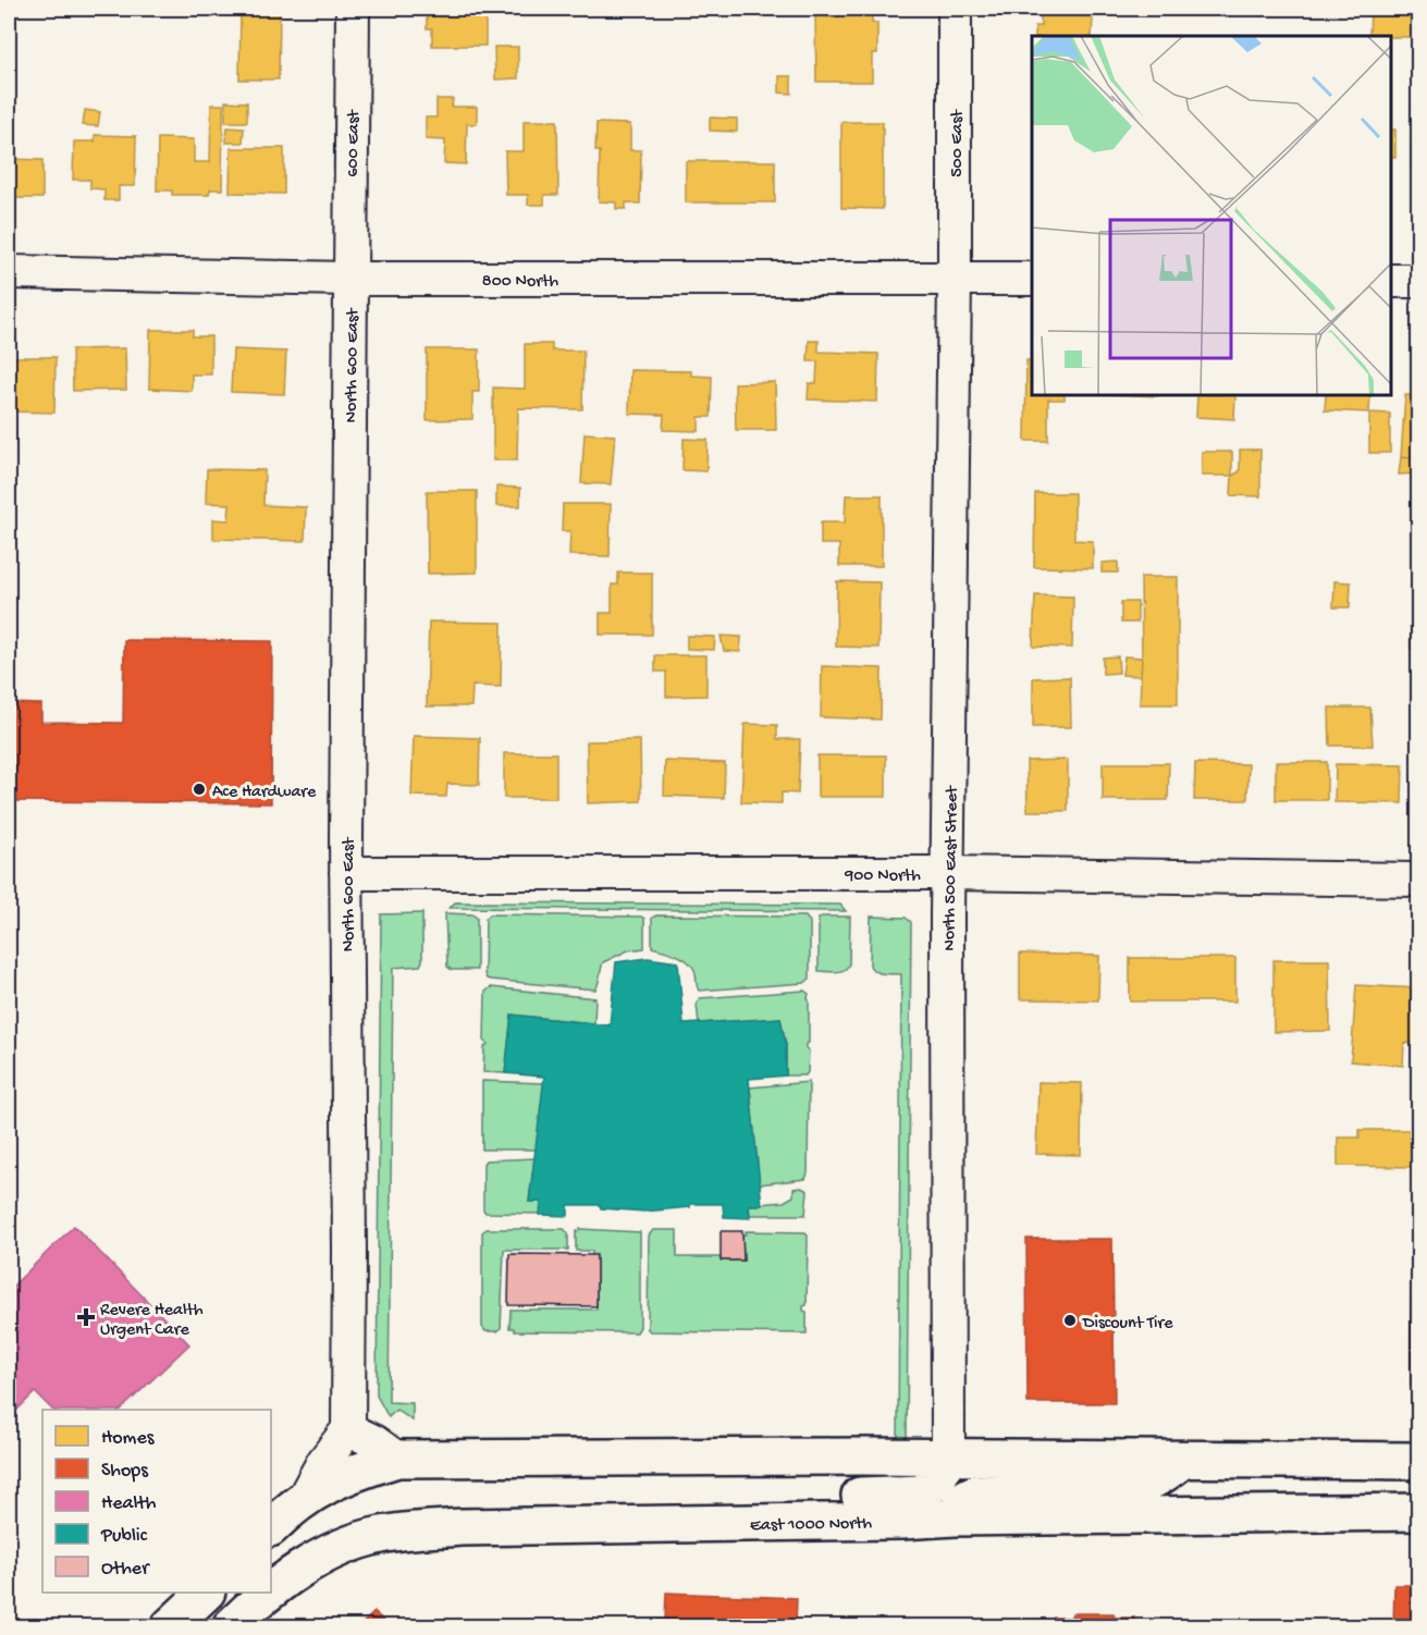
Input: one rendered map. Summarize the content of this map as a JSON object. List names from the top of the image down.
{
  "streets": {
    "main road": ["East 1000 North"],
    "street": [
      "600 East",
      "500 East",
      "800 North",
      "North 600 East",
      "North 500 East Street",
      "900 North"
    ]
  },
  "crossings": [
    ["600 East", "800 North"],
    ["600 East", "North 600 East"],
    ["500 East", "800 North"],
    ["500 East", "North 500 East Street"],
    ["800 North", "North 600 East"],
    ["800 North", "North 500 East Street"],
    ["North 600 East", "900 North"],
    ["North 500 East Street", "900 North"]
  ],
  "places": {
    "other": ["Ace Hardware", "Discount Tire"],
    "health": ["Revere Health Urgent Care"]
  },
  "legend": [
    "Homes",
    "Shops",
    "Health",
    "Public",
    "Other"
  ]
}
